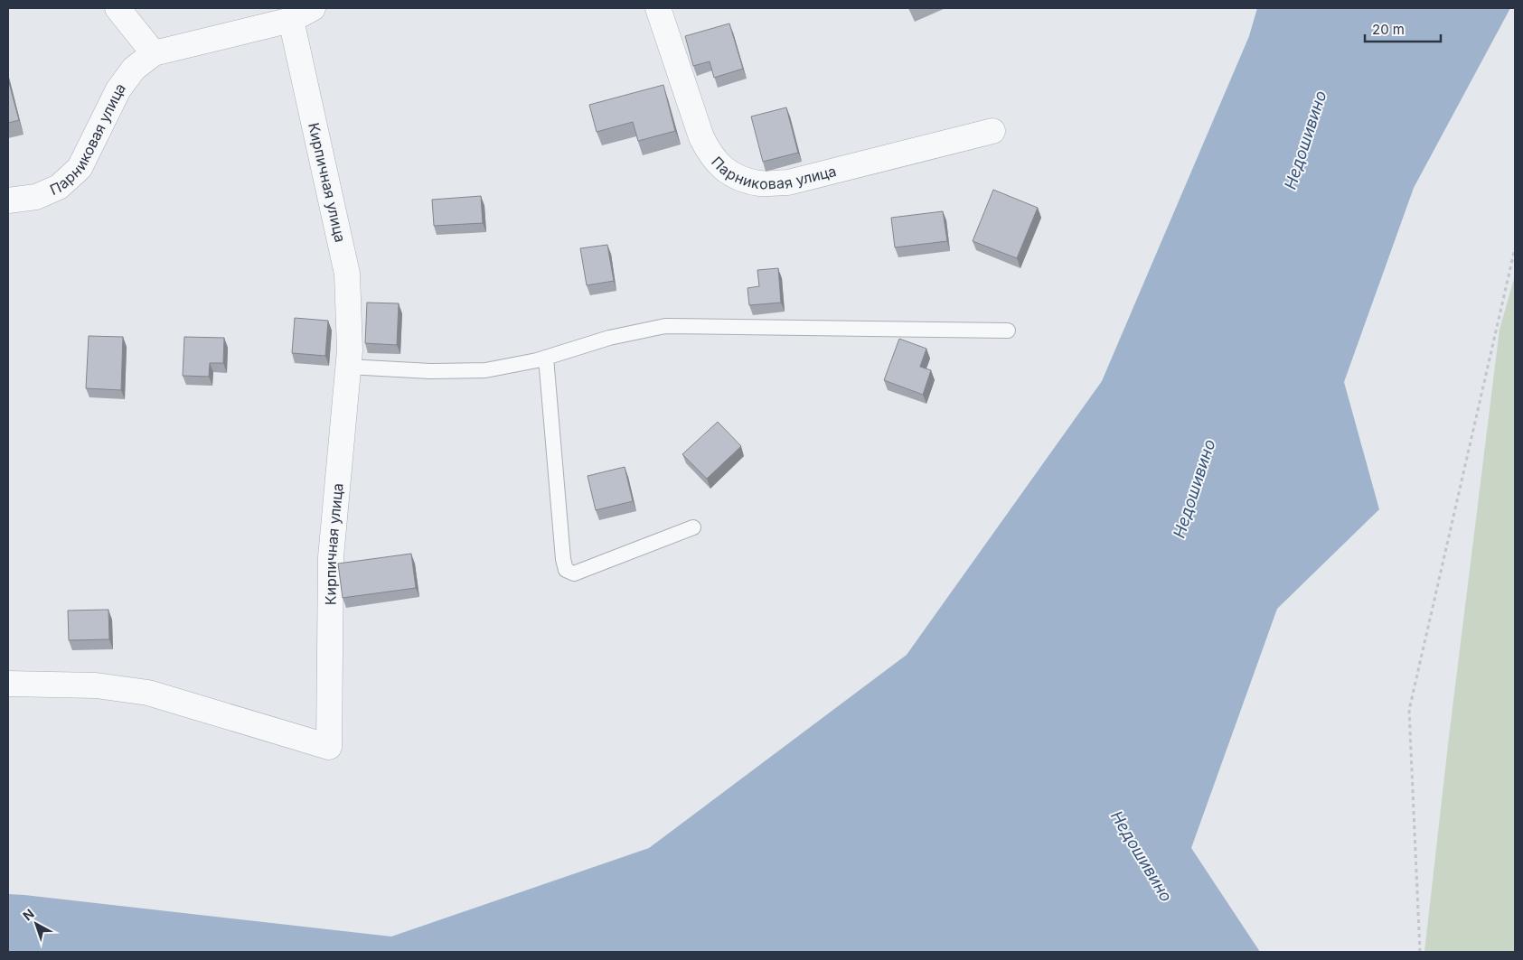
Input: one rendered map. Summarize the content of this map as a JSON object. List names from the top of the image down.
{
  "streets": {
    "street": ["Парниковая улица", "Кирпичная улица"]
  },
  "crossings": [
    ["Парниковая улица", "Кирпичная улица"]
  ],
  "water": ["Недошивино"],
  "scale_bar": "20 m",
  "north": "top left"
}
